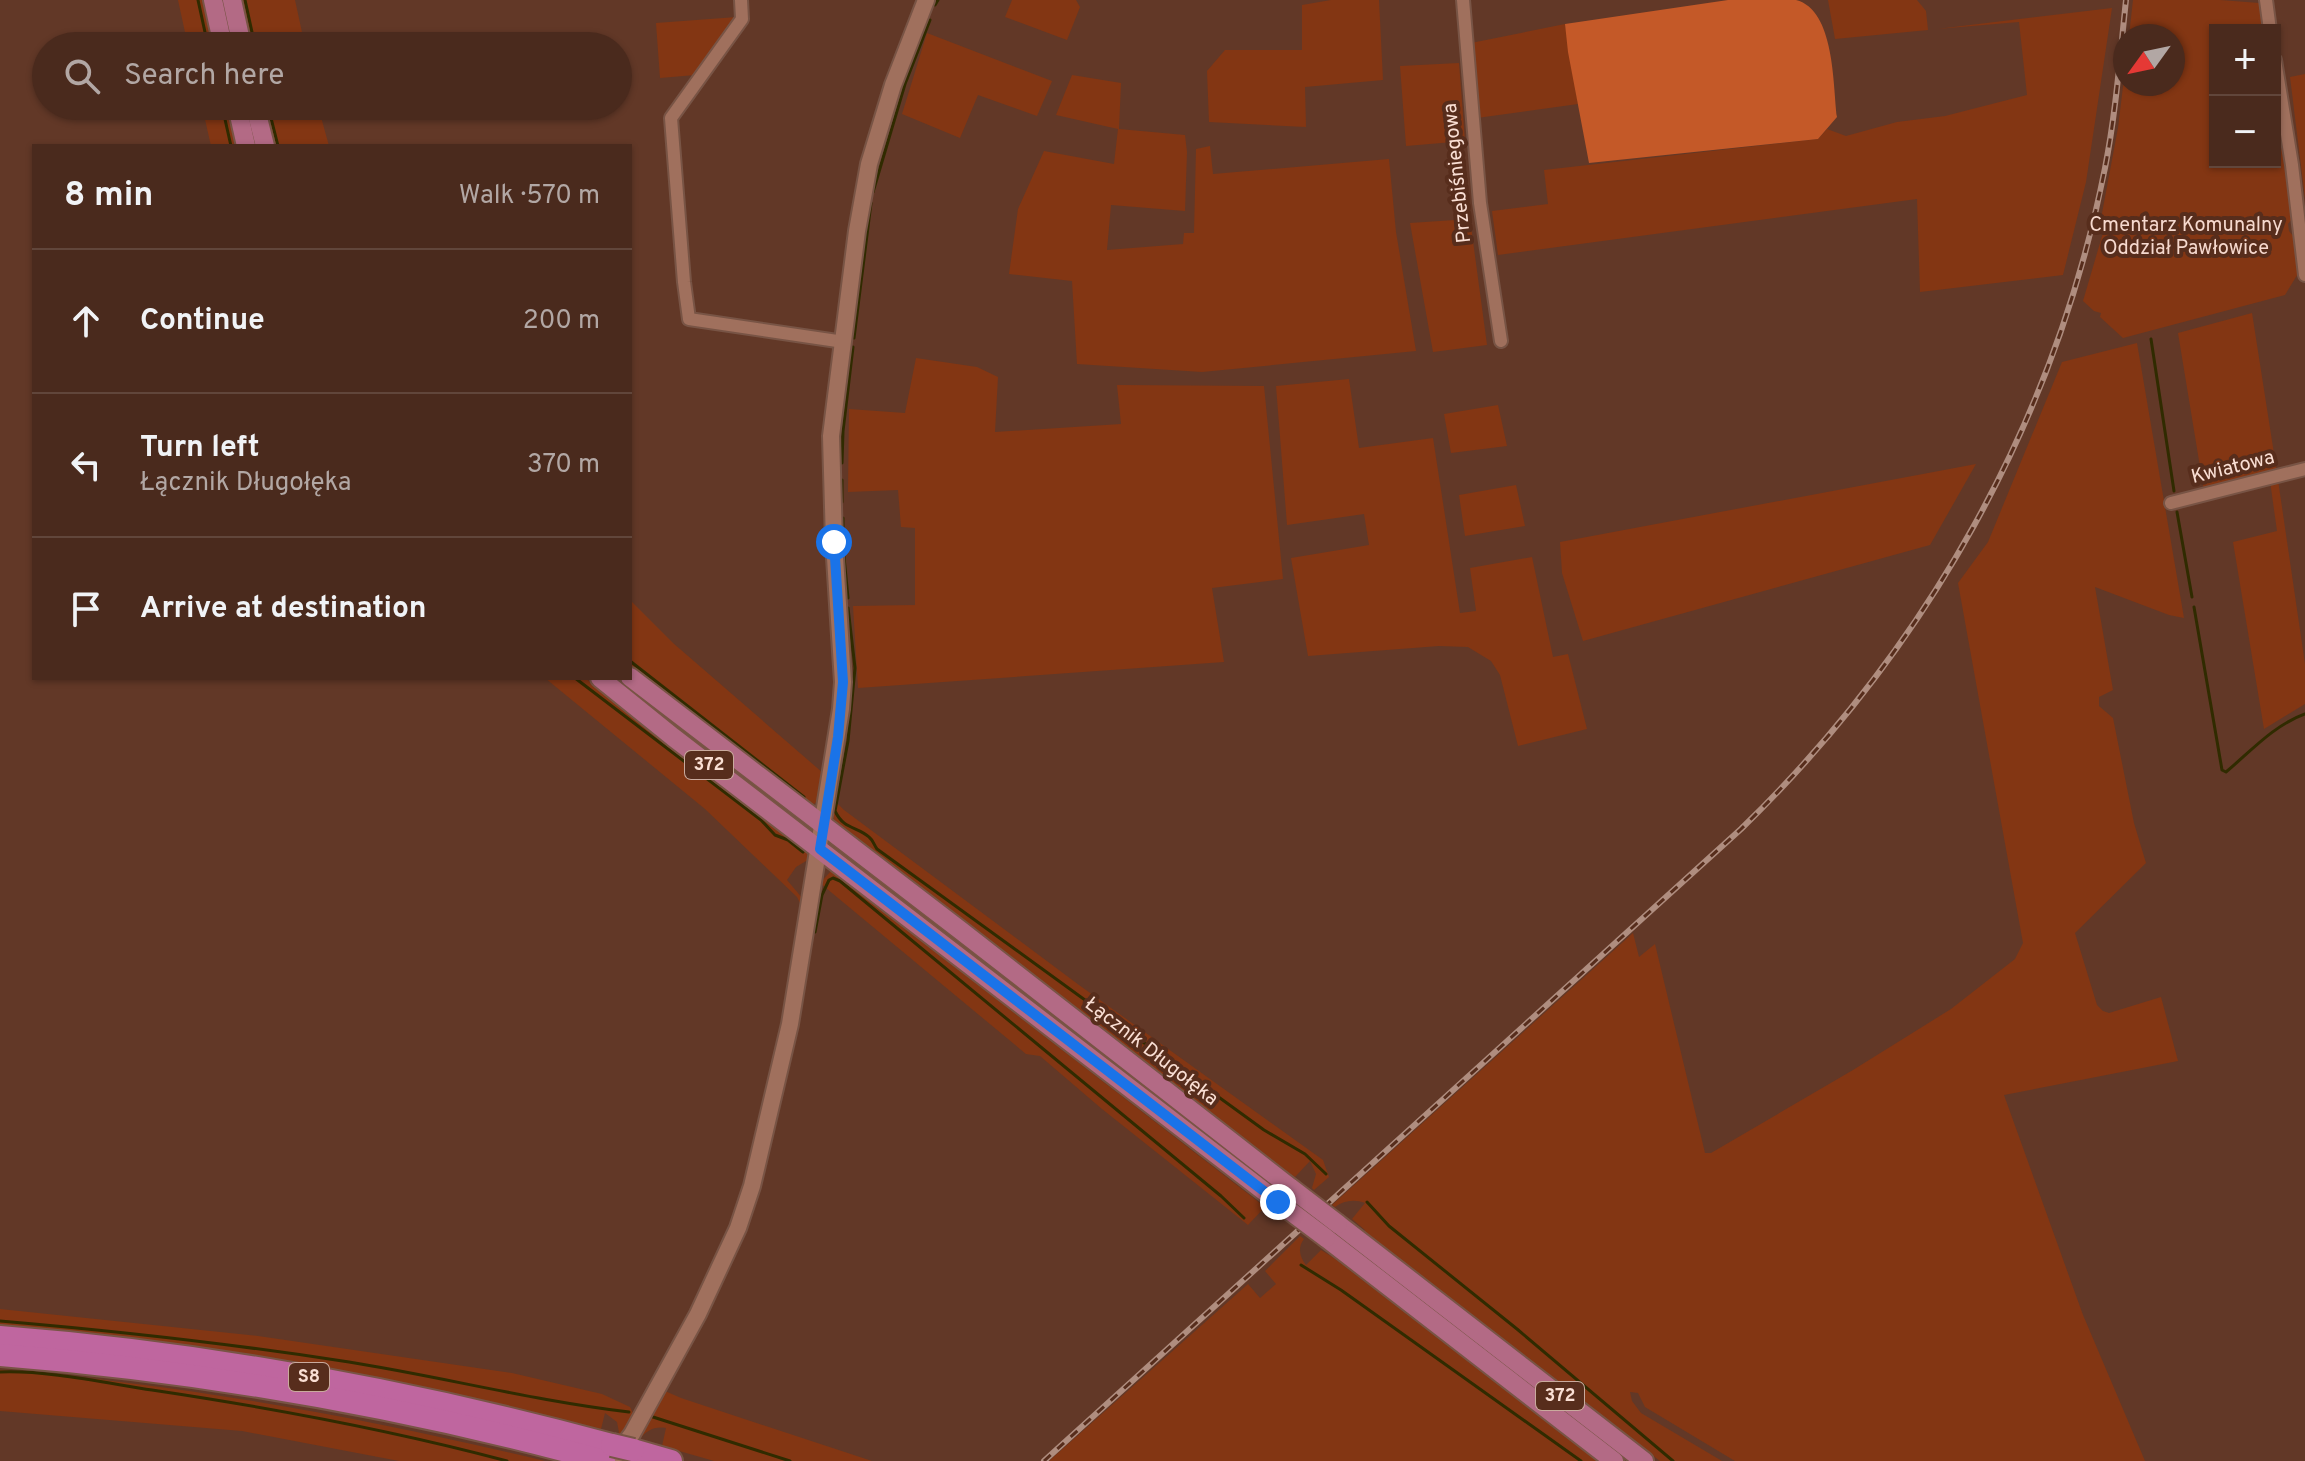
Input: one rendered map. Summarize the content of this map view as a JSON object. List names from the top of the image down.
{
  "streets": {
    "highway": ["S8"],
    "main road": ["372", "Łącznik Długołęka"],
    "street": ["Przebiśniegowa", "Kwiatowa"]
  },
  "parks": ["Cmentarz Komunalny Oddział Pawłowice"],
  "north": "bottom left",
  "page": {
    "map_buttons": ["+", "−"],
    "search": "Search here",
    "heading": ["8 min", "Walk · 570 m"],
    "list": [
      ["Continue", "200 m"],
      ["Turn left", "Łącznik Długołęka", "370 m"],
      "Arrive at destination"
    ]
  }
}
